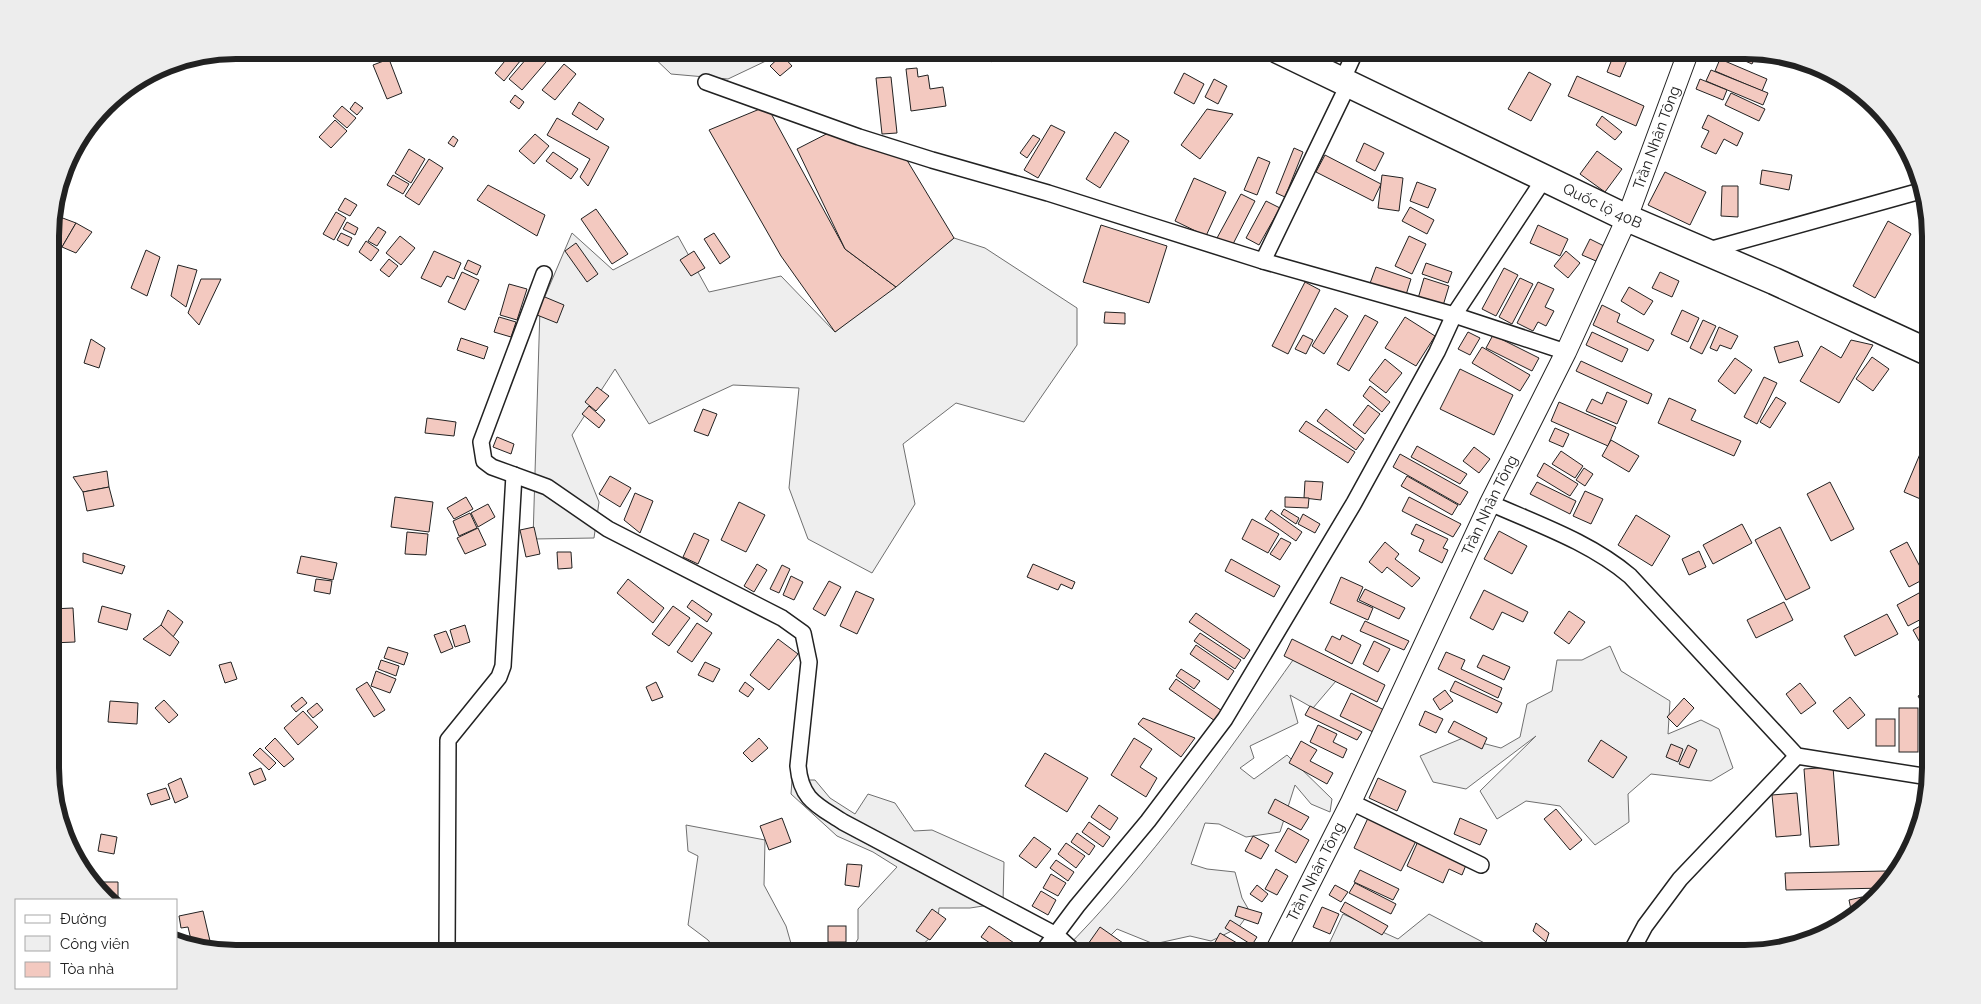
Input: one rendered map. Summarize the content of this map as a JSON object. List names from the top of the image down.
{
  "streets": {
    "highway": ["Quốc lộ 40B"],
    "street": ["Trần Nhân Tông"]
  },
  "crossings": [
    ["Trần Nhân Tông", "Quốc lộ 40B"]
  ],
  "legend": ["Đường", "Công viên", "Tòa nhà"]
}
